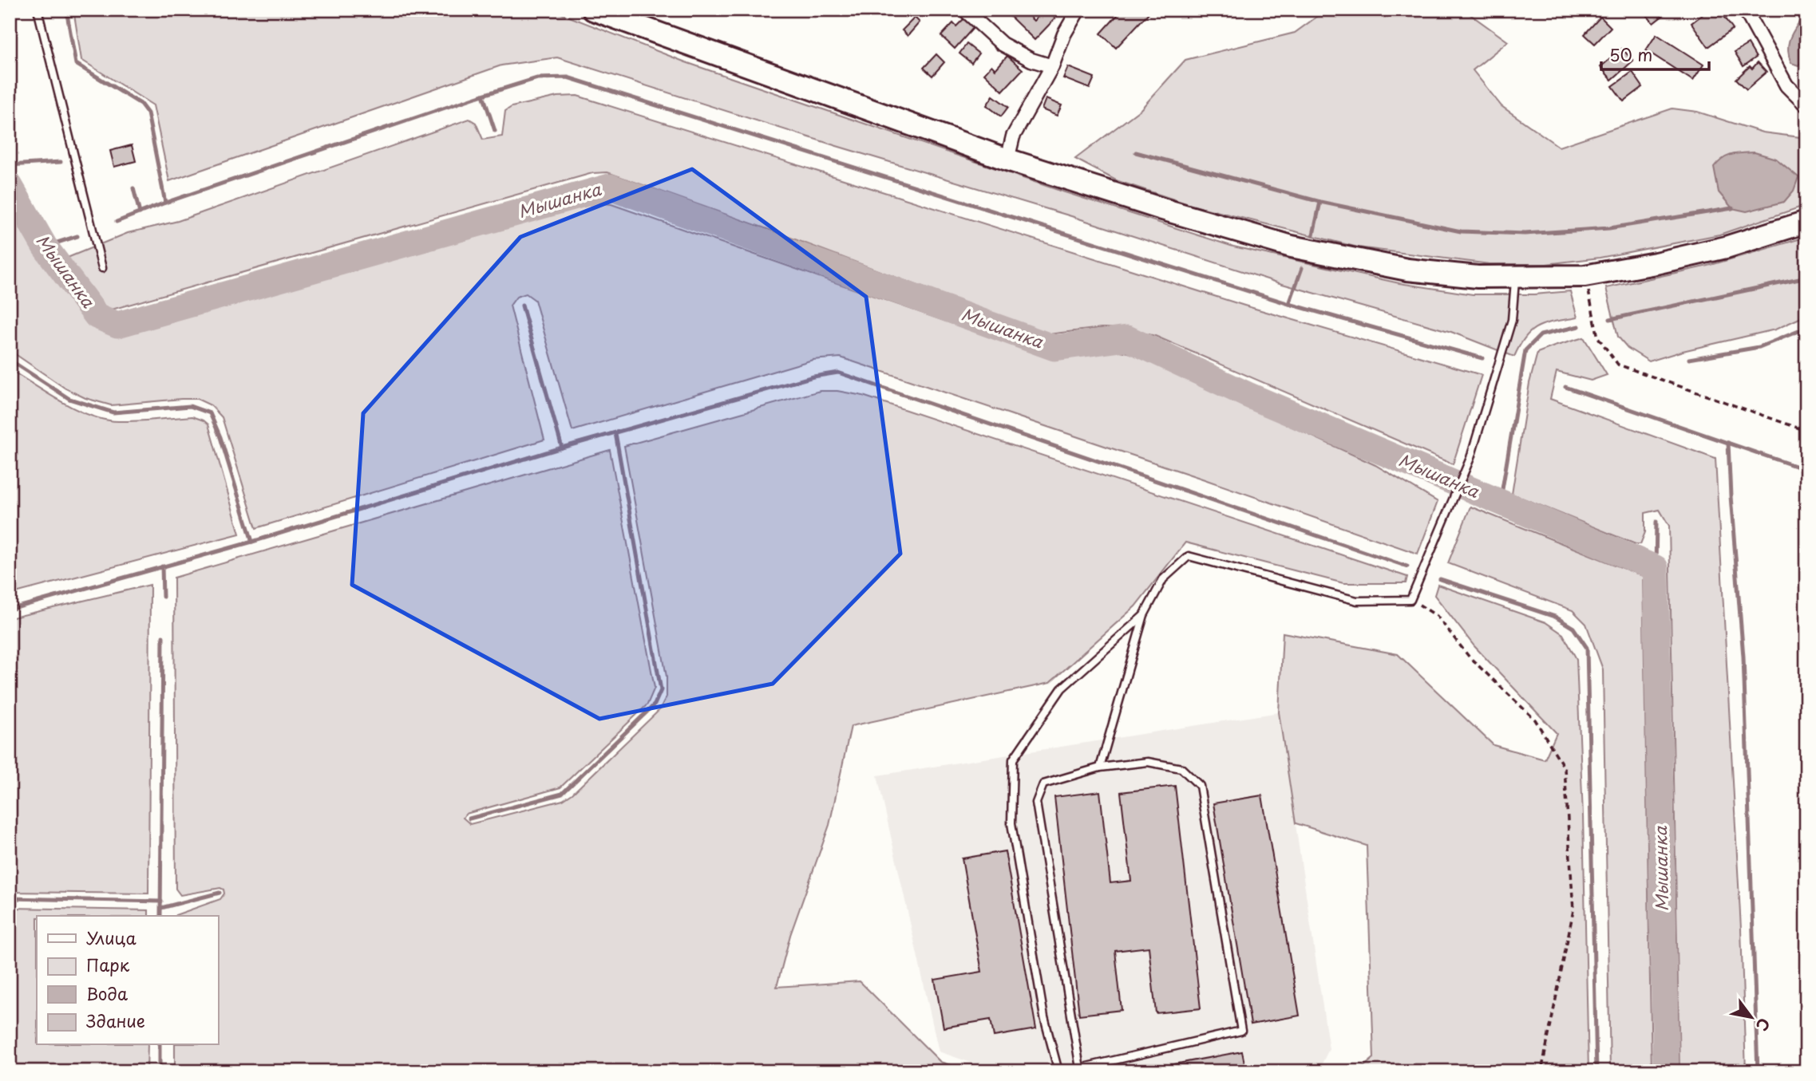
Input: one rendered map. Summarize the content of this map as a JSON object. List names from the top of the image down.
{
  "water": ["Мышанка"],
  "legend": [
    "Улица",
    "Парк",
    "Вода",
    "Здание"
  ],
  "scale_bar": "50 m",
  "north": "bottom right"
}
